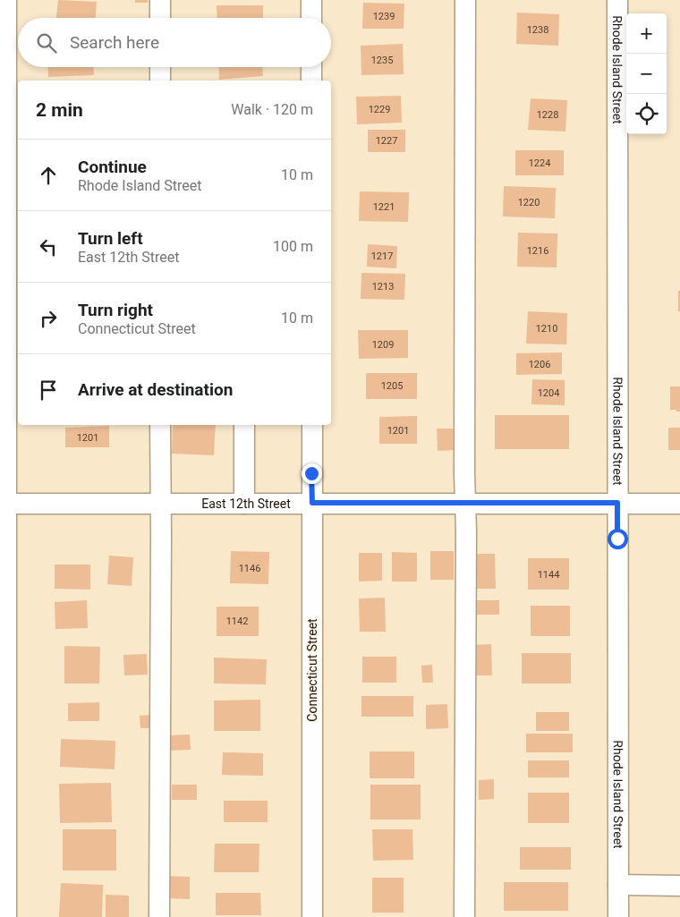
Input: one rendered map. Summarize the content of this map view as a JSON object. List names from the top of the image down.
{
  "streets": {
    "street": ["Rhode Island Street", "East 12th Street", "Connecticut Street"]
  },
  "crossings": [
    ["Rhode Island Street", "East 12th Street"],
    ["East 12th Street", "Connecticut Street"]
  ],
  "house_numbers": [
    "1239",
    "1238",
    "1235",
    "1229",
    "1228",
    "1227",
    "1224",
    "1220",
    "1221",
    "1216",
    "1217",
    "1213",
    "1210",
    "1209",
    "1206",
    "1205",
    "1204",
    "1201",
    "1201",
    "1146",
    "1144",
    "1142"
  ],
  "page": {
    "map_buttons": ["+", "−"],
    "search": "Search here",
    "heading": ["2 min", "Walk · 120 m"],
    "list": [
      ["Continue", "Rhode Island Street", "10 m"],
      ["Turn left", "East 12th Street", "100 m"],
      ["Turn right", "Connecticut Street", "10 m"],
      "Arrive at destination"
    ]
  }
}
